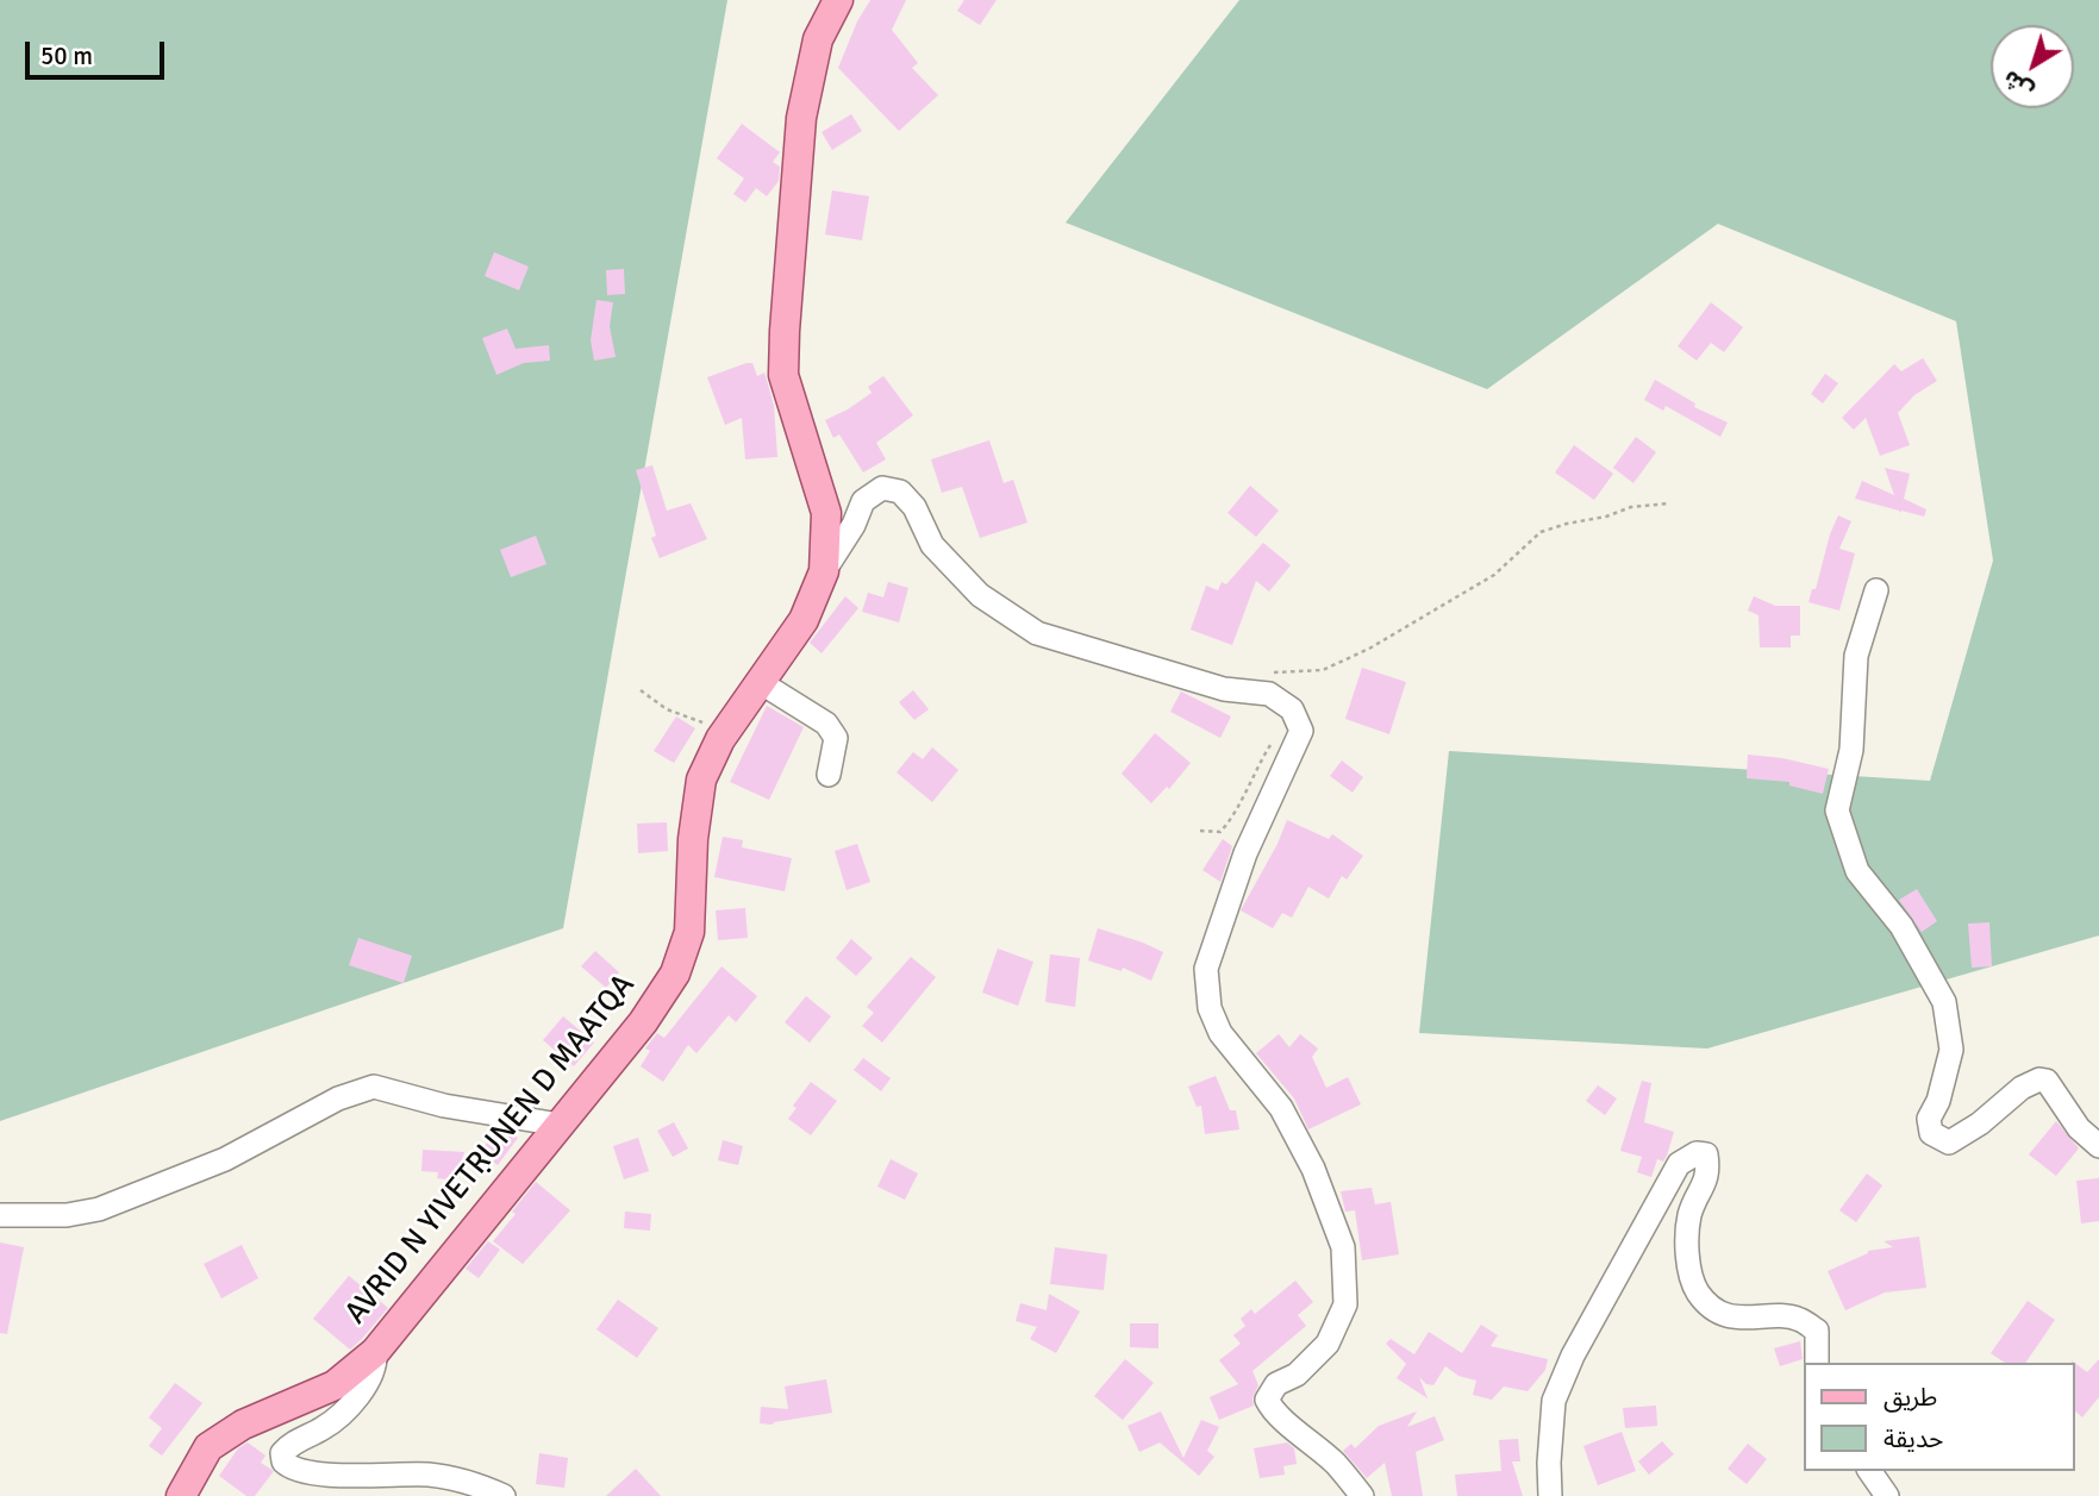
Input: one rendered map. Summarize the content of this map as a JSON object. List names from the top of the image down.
{
  "streets": {
    "main road": ["AVRID N YIVETṚUNEN D MAATQA"]
  },
  "legend": ["طريق", "حديقة"],
  "scale_bar": "50 m",
  "north": "bottom left"
}
